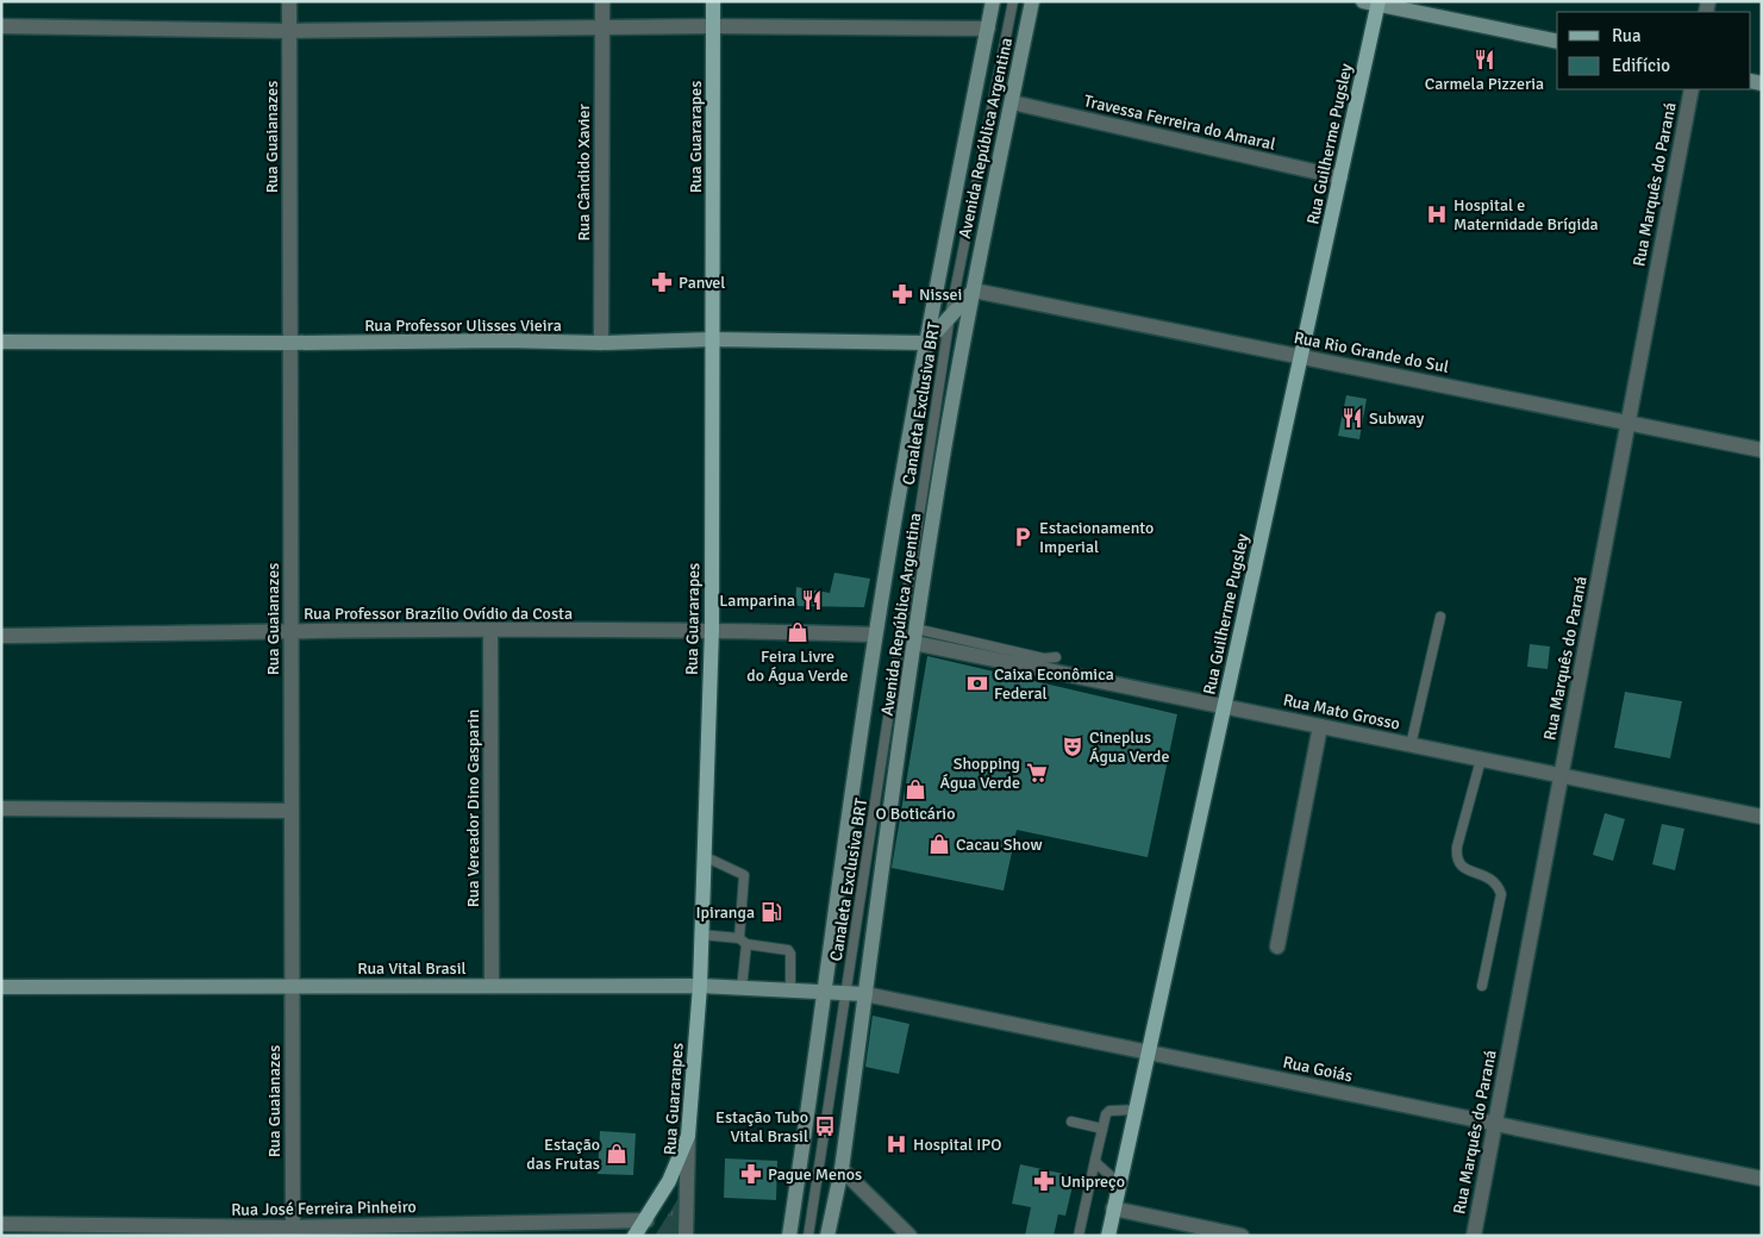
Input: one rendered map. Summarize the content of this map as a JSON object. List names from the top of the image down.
{
  "streets": {
    "main road": ["Rua Guararapes", "Rua Guilherme Pugsley"],
    "street": [
      "Travessa Ferreira do Amaral",
      "Rua Guaianazes",
      "Avenida República Argentina",
      "Rua Cândido Xavier",
      "Rua Marquês do Paraná",
      "Rua Professor Ulisses Vieira",
      "Rua Rio Grande do Sul",
      "Rua Professor Brazílio Ovídio da Costa",
      "Rua Mato Grosso",
      "Rua Vereador Dino Gasparin",
      "Rua Vital Brasil",
      "Rua Goiás",
      "Rua José Ferreira Pinheiro"
    ],
    "lane": ["Canaleta Exclusiva BRT"]
  },
  "crossings": [
    ["Travessa Ferreira do Amaral", "Avenida República Argentina"],
    ["Travessa Ferreira do Amaral", "Rua Guilherme Pugsley"],
    ["Rua Guaianazes", "Rua Professor Ulisses Vieira"],
    ["Rua Guaianazes", "Rua Professor Brazílio Ovídio da Costa"],
    ["Rua Guaianazes", "Rua Vital Brasil"],
    ["Rua Guaianazes", "Rua José Ferreira Pinheiro"],
    ["Rua Guararapes", "Rua Professor Ulisses Vieira"],
    ["Rua Guararapes", "Rua Professor Brazílio Ovídio da Costa"],
    ["Rua Guararapes", "Rua Vital Brasil"],
    ["Avenida República Argentina", "Rua Professor Ulisses Vieira"],
    ["Avenida República Argentina", "Rua Rio Grande do Sul"],
    ["Avenida República Argentina", "Rua Professor Brazílio Ovídio da Costa"],
    ["Avenida República Argentina", "Rua Mato Grosso"],
    ["Avenida República Argentina", "Rua Vital Brasil"],
    ["Avenida República Argentina", "Rua Goiás"],
    ["Rua Guilherme Pugsley", "Rua Rio Grande do Sul"],
    ["Rua Guilherme Pugsley", "Rua Mato Grosso"],
    ["Rua Guilherme Pugsley", "Rua Goiás"],
    ["Rua Cândido Xavier", "Rua Professor Ulisses Vieira"],
    ["Rua Marquês do Paraná", "Rua Rio Grande do Sul"],
    ["Rua Marquês do Paraná", "Rua Mato Grosso"],
    ["Rua Marquês do Paraná", "Rua Goiás"],
    ["Canaleta Exclusiva BRT", "Rua Vital Brasil"],
    ["Rua Professor Brazílio Ovídio da Costa", "Rua Vereador Dino Gasparin"],
    ["Rua Vereador Dino Gasparin", "Rua Vital Brasil"],
    ["Rua Vital Brasil", "Rua Goiás"]
  ],
  "places": {
    "restaurant": ["Carmela Pizzeria", "Subway", "Lamparina"],
    "hospital": ["Hospital e Maternidade Brígida", "Hospital IPO"],
    "pharmacy": [
      "Panvel",
      "Nissei",
      "Pague Menos",
      "Unipreço"
    ],
    "parking": ["Estacionamento Imperial"],
    "shop": [
      "Feira Livre do Água Verde",
      "O Boticário",
      "Cacau Show",
      "Estação das Frutas"
    ],
    "bank": ["Caixa Econômica Federal"],
    "theatre": ["Cineplus Água Verde"],
    "supermarket": ["Shopping Água Verde"],
    "fuel station": ["Ipiranga"],
    "bus stop": ["Estação Tubo Vital Brasil"]
  },
  "legend": ["Rua", "Edifício"]
}
